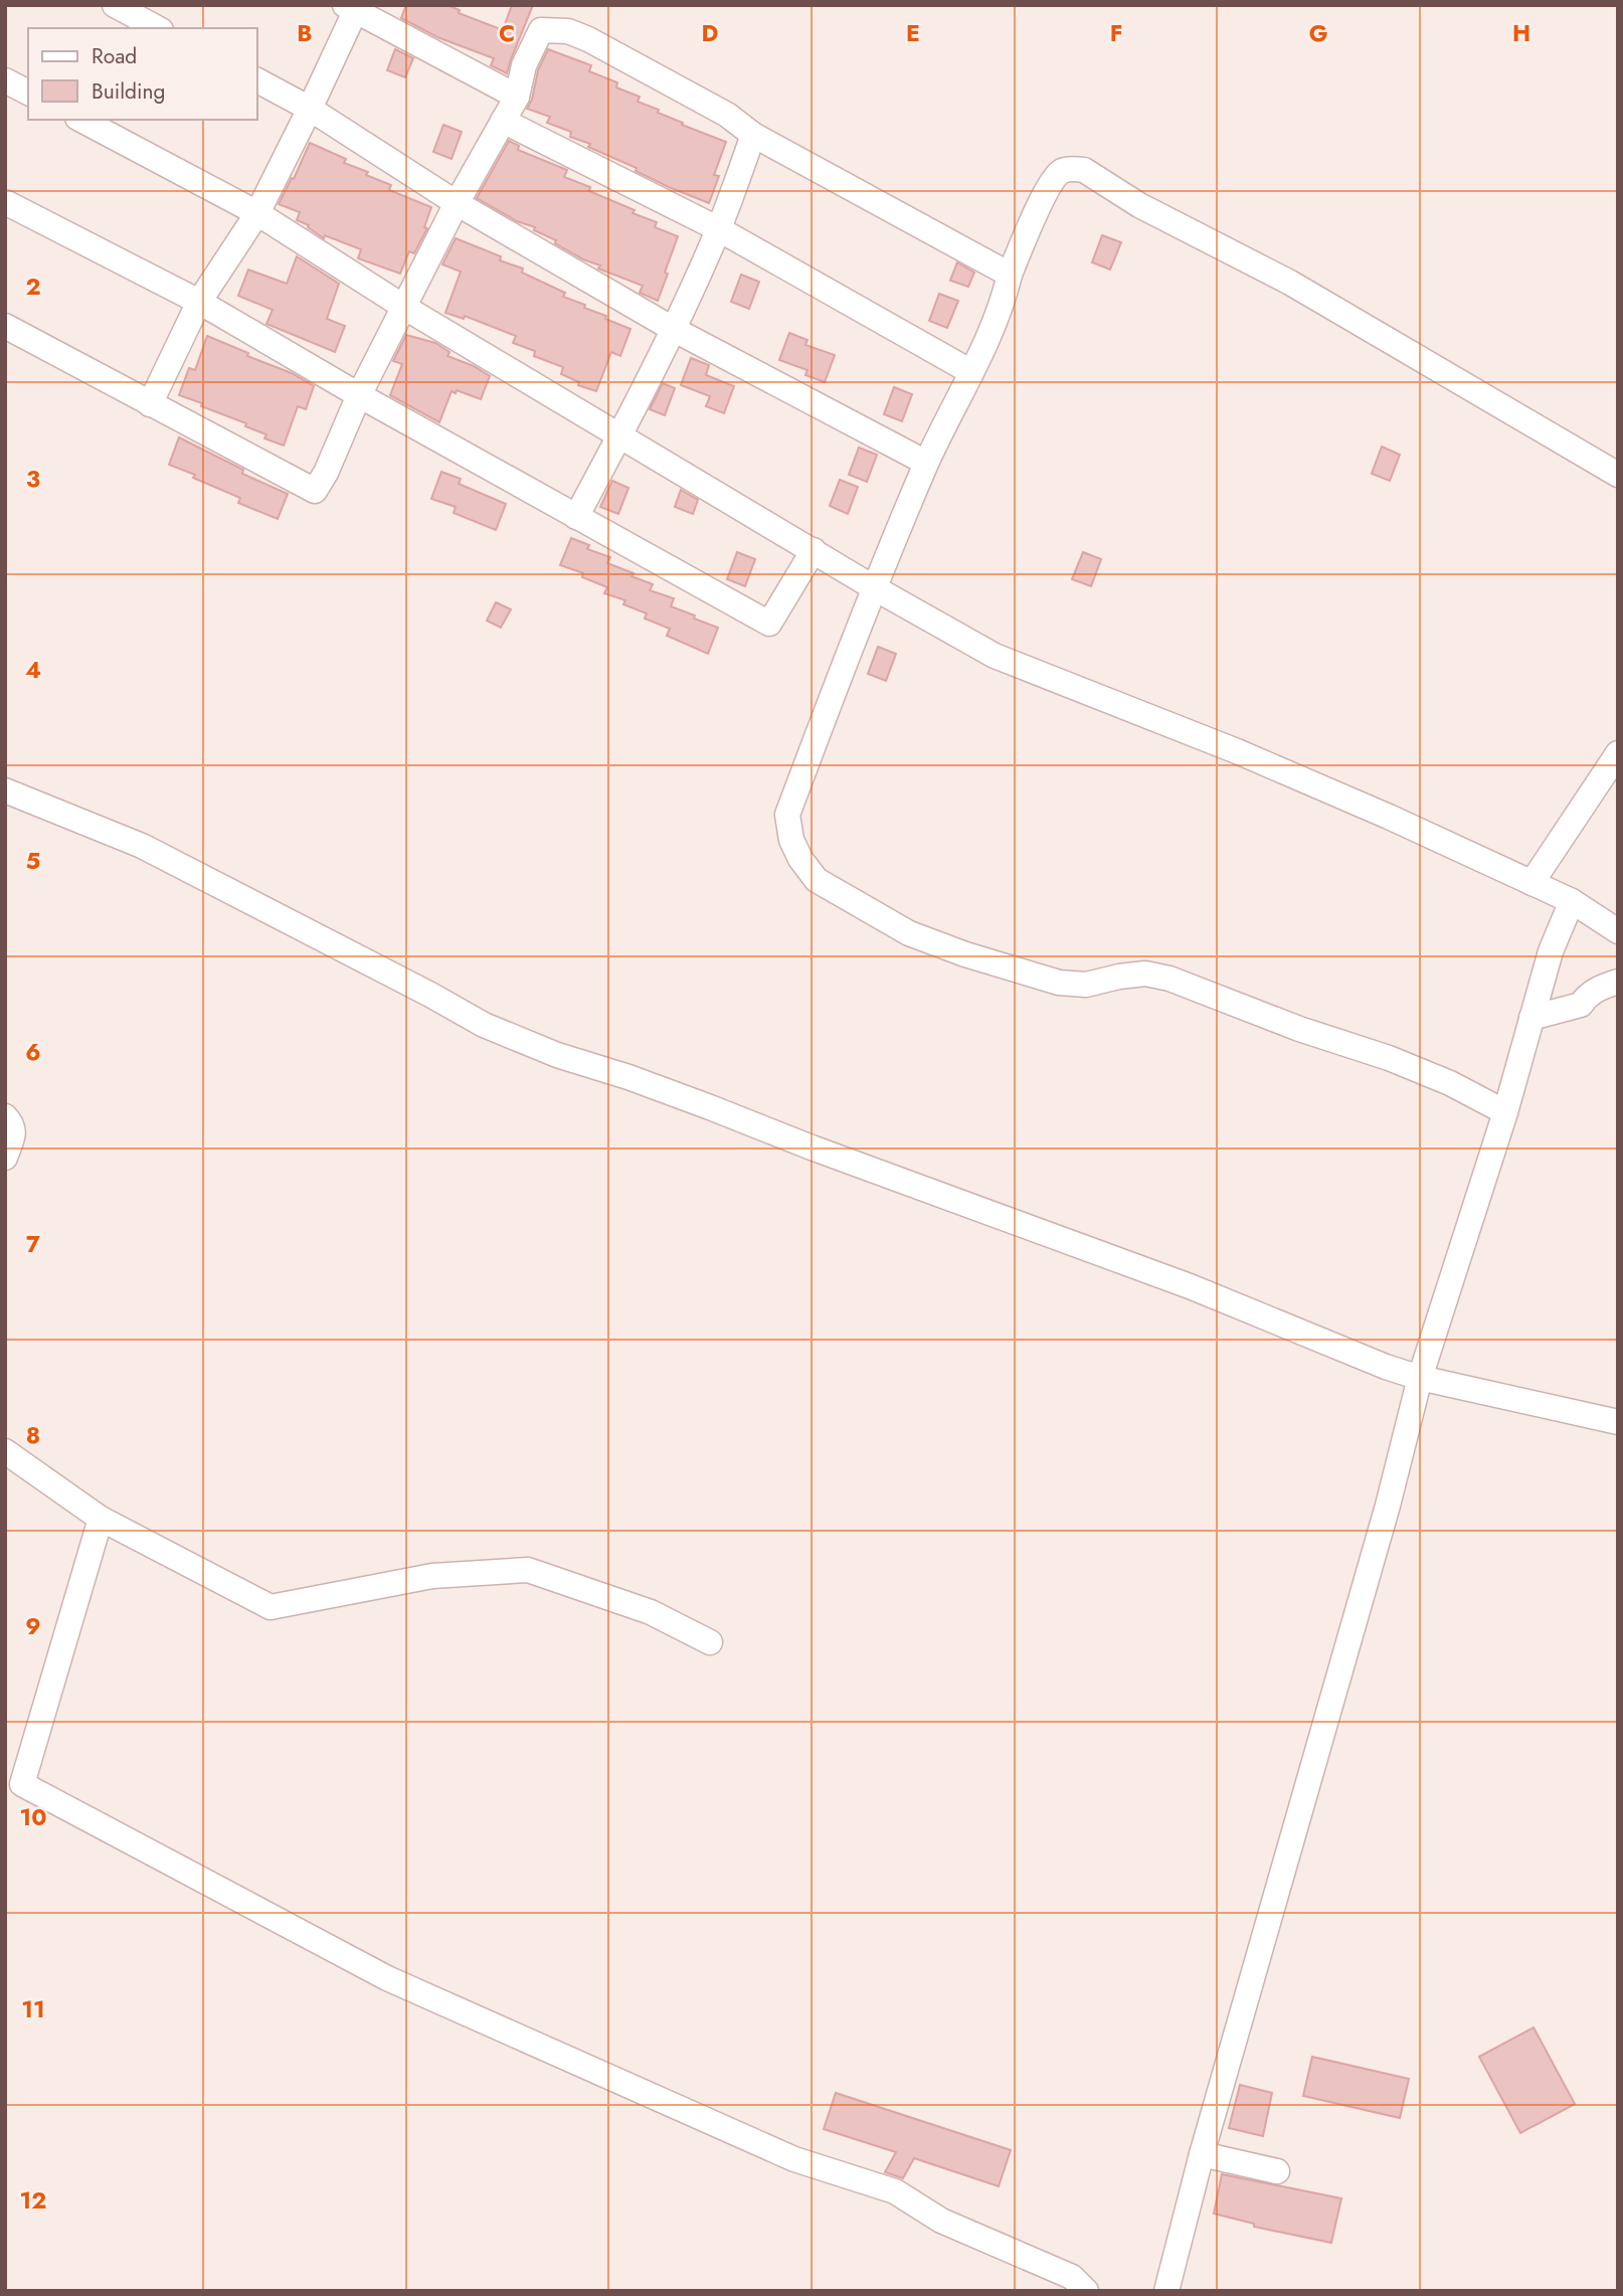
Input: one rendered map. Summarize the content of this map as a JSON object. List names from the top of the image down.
{
  "legend": ["Road", "Building"],
  "grid": {
    "columns": [
      "B",
      "C",
      "D",
      "E",
      "F",
      "G",
      "H"
    ],
    "rows": [
      "2",
      "3",
      "4",
      "5",
      "6",
      "7",
      "8",
      "9",
      "10",
      "11",
      "12"
    ]
  }
}
